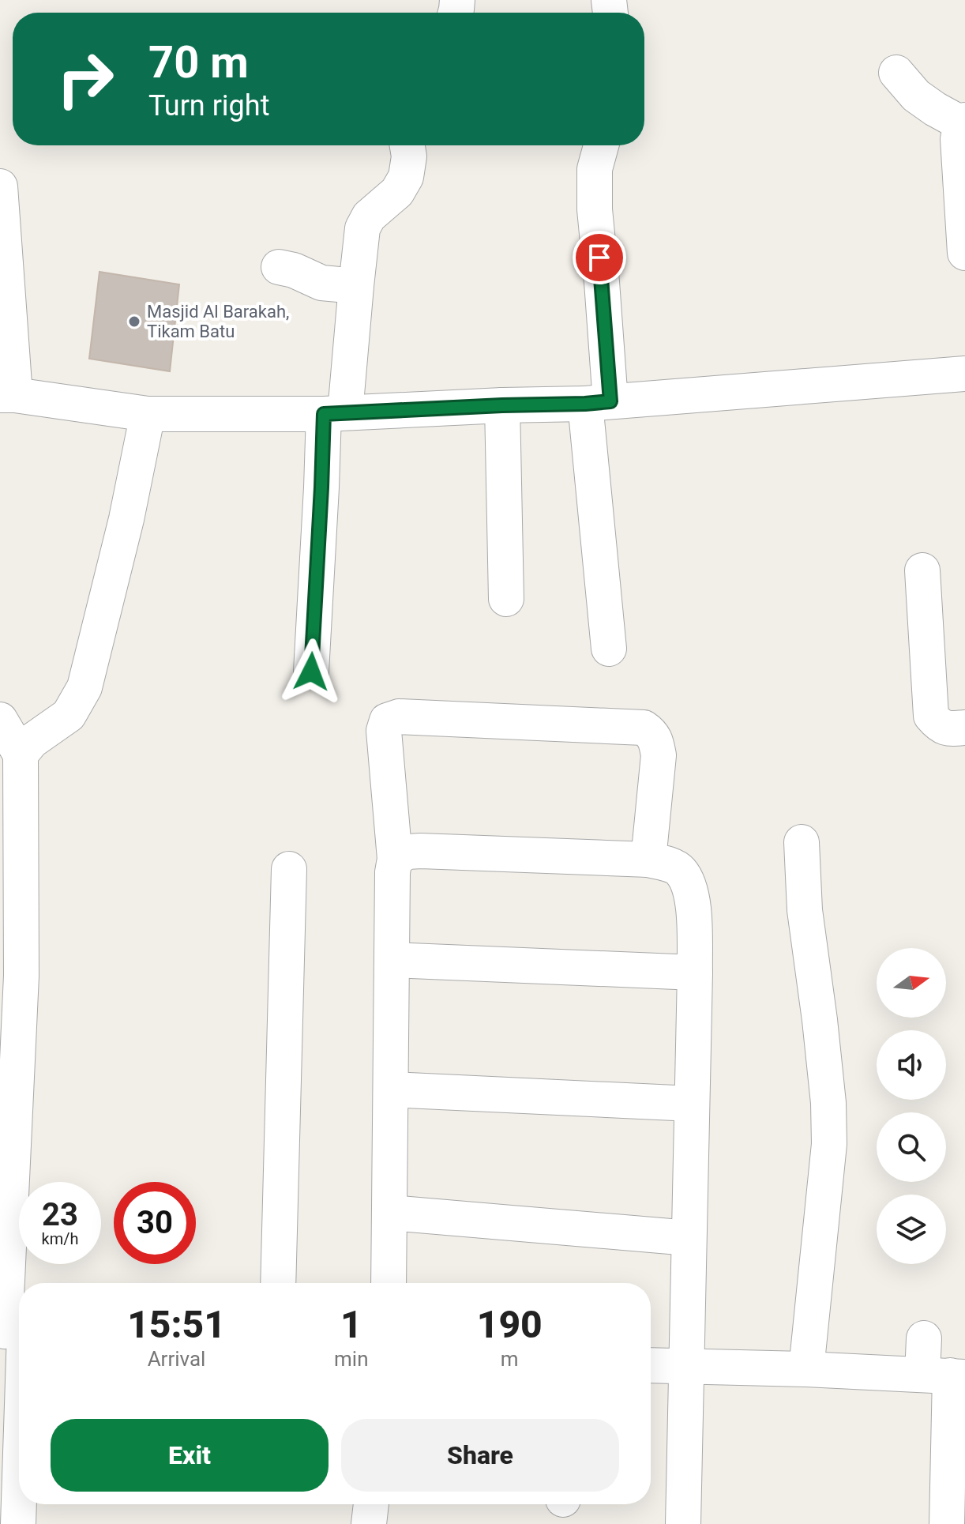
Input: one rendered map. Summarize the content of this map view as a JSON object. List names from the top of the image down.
{
  "places": ["Masjid Al Barakah, Tikam Batu"],
  "north": "right",
  "page": {
    "turn": ["70 m", "Turn right"],
    "speed": "23 km/h",
    "limit": "30",
    "eta": [
      "15:51",
      "Arrival",
      "1",
      "min",
      "190",
      "m"
    ],
    "buttons": ["Exit", "Share"]
  }
}
